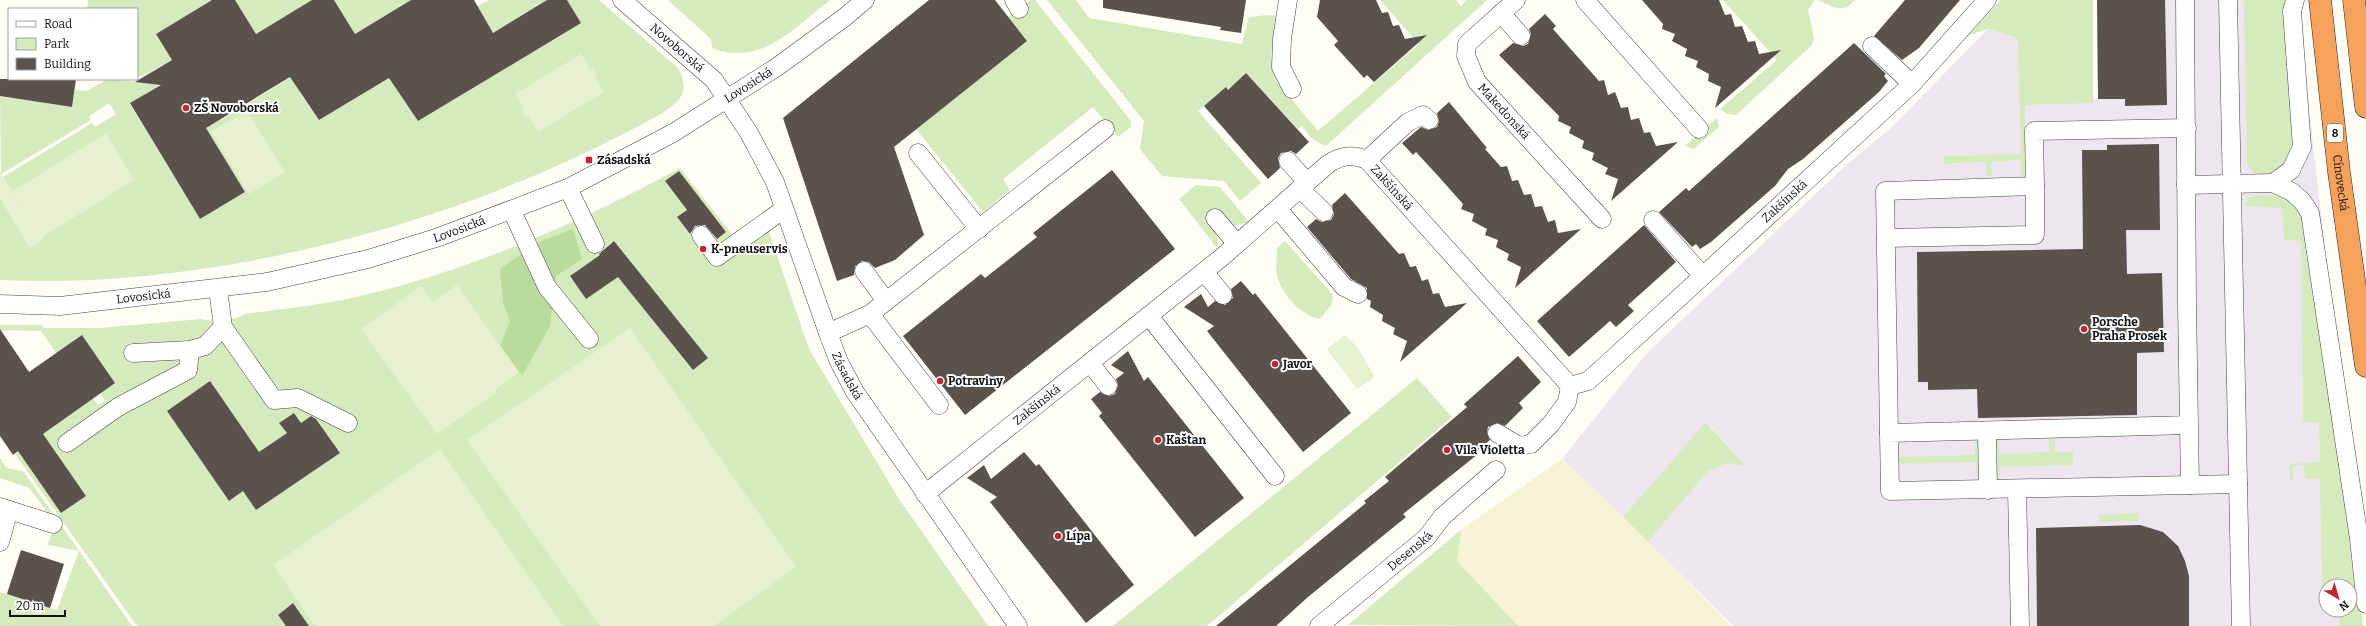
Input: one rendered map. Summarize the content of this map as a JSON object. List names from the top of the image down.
{
  "streets": {
    "highway": ["8", "Cínovecká"],
    "street": [
      "Novoborská",
      "Lovosická",
      "Makedonská",
      "Zakšínská",
      "Zásadská",
      "Desenská"
    ]
  },
  "crossings": [
    ["Novoborská", "Lovosická"],
    ["Novoborská", "Zásadská"],
    ["Lovosická", "Zásadská"],
    ["Zakšínská", "Zásadská"]
  ],
  "places": {
    "other": [
      "ZŠ Novoborská",
      "K-pneuservis",
      "Porsche Praha Prosek",
      "Javor",
      "Potraviny",
      "Kaštan",
      "Vila Violetta",
      "Lípa"
    ],
    "transit": ["Zásadská"]
  },
  "legend": ["Road", "Park", "Building"],
  "scale_bar": "20 m",
  "north": "bottom right"
}
